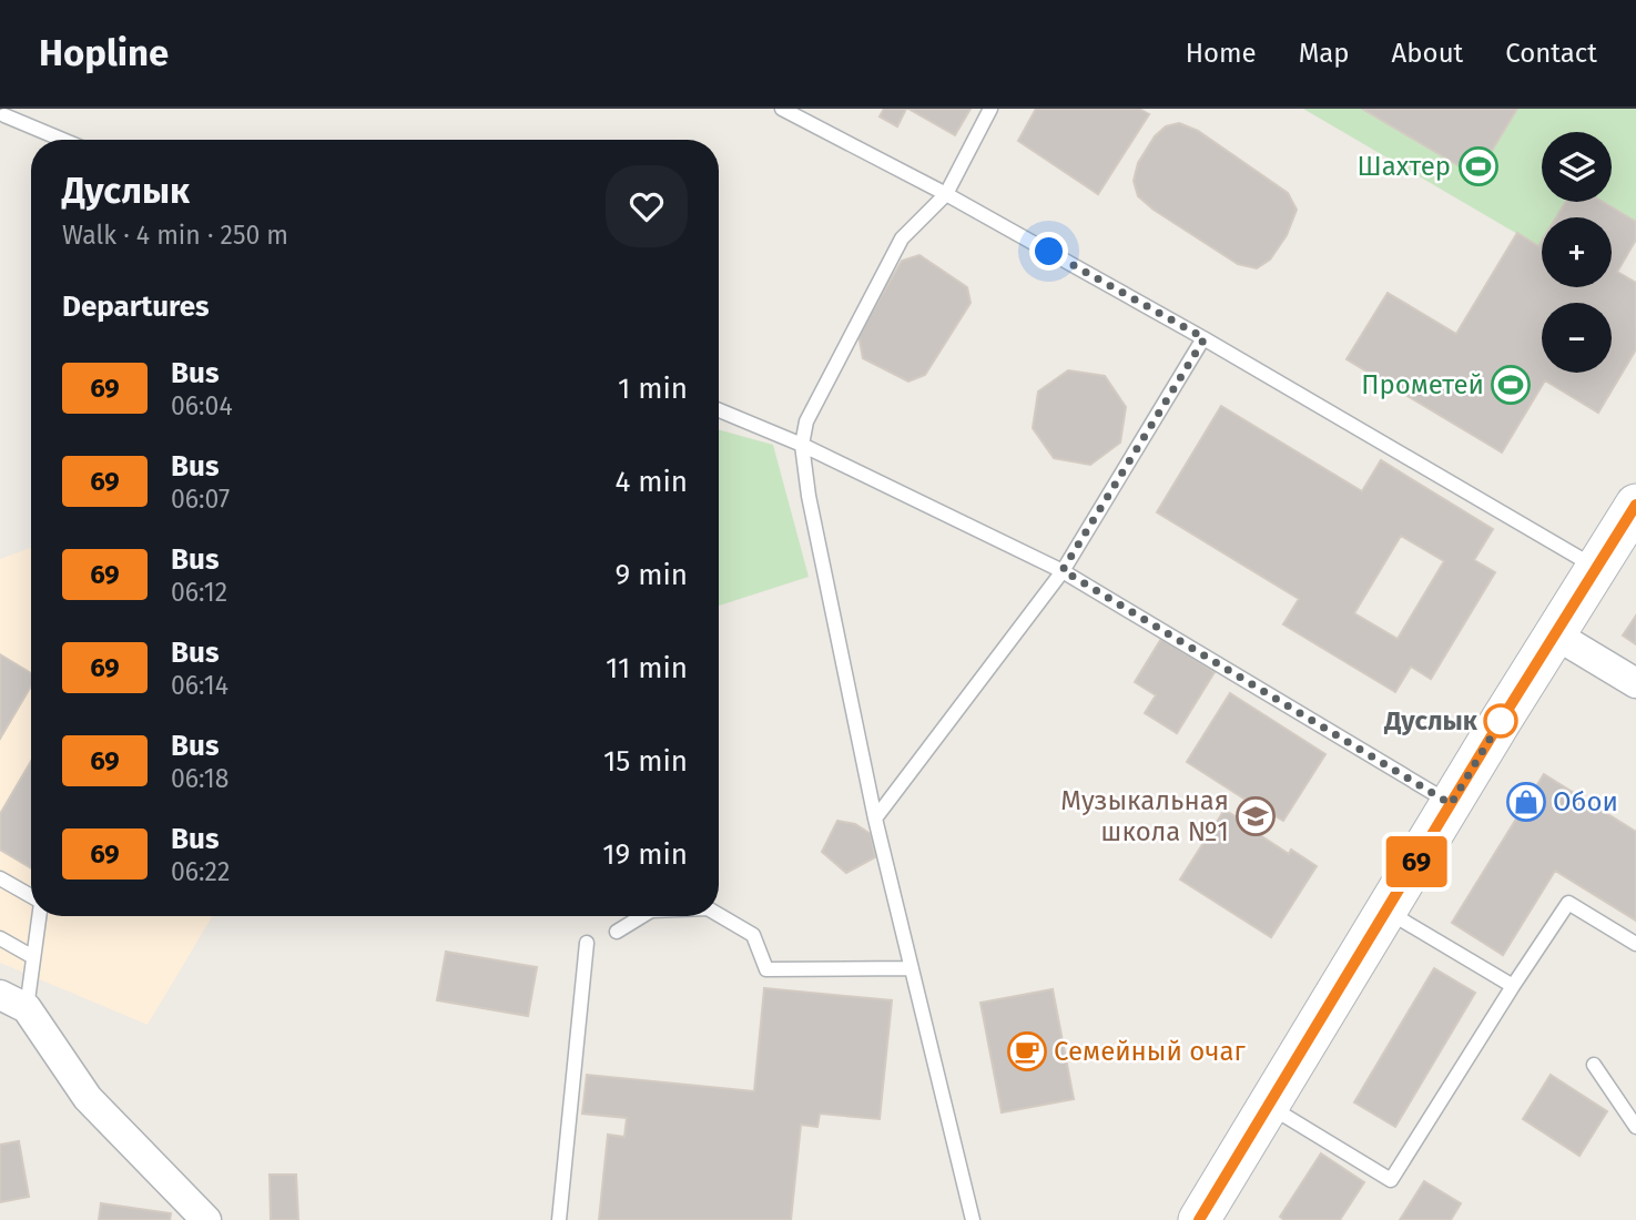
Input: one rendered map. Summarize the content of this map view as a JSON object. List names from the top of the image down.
{
  "places": {
    "sports": ["Шахтер", "Прометей"],
    "other": ["Дуслык"],
    "shop": ["Обои"],
    "school or university": ["Музыкальная школа №1"],
    "cafe": ["Семейный очаг"]
  },
  "lines": ["bus line 69"],
  "page": {
    "header": "Hopline",
    "nav": [
      "Home",
      "Map",
      "About",
      "Contact"
    ],
    "on_map": "69",
    "map_buttons": ["+", "−"],
    "heading": [
      ["Дуслык", "Walk · 4 min · 250 m"],
      "Departures"
    ],
    "list": [
      {
        "mark": "69",
        "name": "Bus",
        "note": "06:04",
        "value": "1 min"
      },
      {
        "mark": "69",
        "name": "Bus",
        "note": "06:07",
        "value": "4 min"
      },
      {
        "mark": "69",
        "name": "Bus",
        "note": "06:12",
        "value": "9 min"
      },
      {
        "mark": "69",
        "name": "Bus",
        "note": "06:14",
        "value": "11 min"
      },
      {
        "mark": "69",
        "name": "Bus",
        "note": "06:18",
        "value": "15 min"
      },
      {
        "mark": "69",
        "name": "Bus",
        "note": "06:22",
        "value": "19 min"
      }
    ]
  }
}
